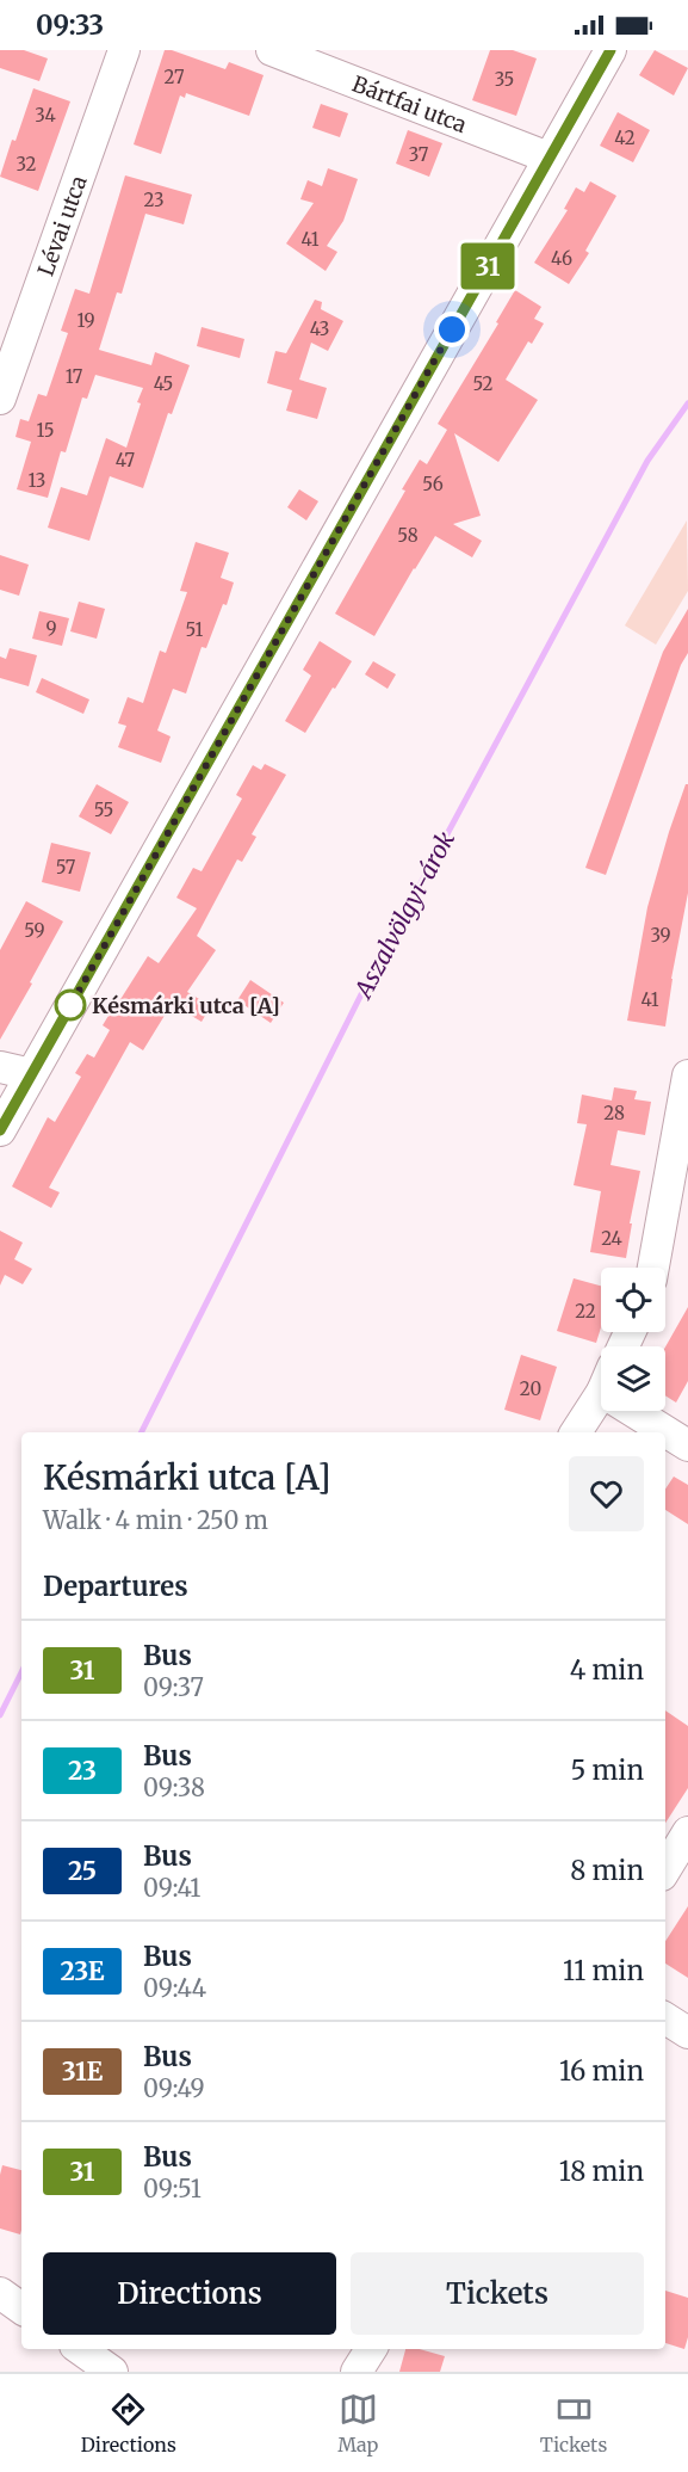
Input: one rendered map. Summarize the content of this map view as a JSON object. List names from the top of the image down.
{
  "streets": {
    "street": ["Bártfai utca", "Lévai utca"]
  },
  "water": ["Aszalvölgyi-árok"],
  "places": ["Késmárki utca [A]"],
  "lines": ["bus line 31"],
  "house_numbers": [
    "27",
    "35",
    "34",
    "42",
    "37",
    "32",
    "23",
    "41",
    "46",
    "19",
    "43",
    "17",
    "45",
    "52",
    "15",
    "47",
    "13",
    "56",
    "58",
    "9",
    "51",
    "55",
    "57",
    "59",
    "39",
    "41",
    "28",
    "24",
    "22",
    "20"
  ],
  "page": {
    "status": "09:33",
    "on_map": "31",
    "heading": [
      ["Késmárki utca [A]", "Walk · 4 min · 250 m"],
      "Departures"
    ],
    "list": [
      {
        "mark": "31",
        "name": "Bus",
        "note": "09:37",
        "value": "4 min"
      },
      {
        "mark": "23",
        "name": "Bus",
        "note": "09:38",
        "value": "5 min"
      },
      {
        "mark": "25",
        "name": "Bus",
        "note": "09:41",
        "value": "8 min"
      },
      {
        "mark": "23E",
        "name": "Bus",
        "note": "09:44",
        "value": "11 min"
      },
      {
        "mark": "31E",
        "name": "Bus",
        "note": "09:49",
        "value": "16 min"
      },
      {
        "mark": "31",
        "name": "Bus",
        "note": "09:51",
        "value": "18 min"
      }
    ],
    "buttons": ["Directions", "Tickets"],
    "tabs": ["Directions", "Map", "Tickets"]
  }
}
